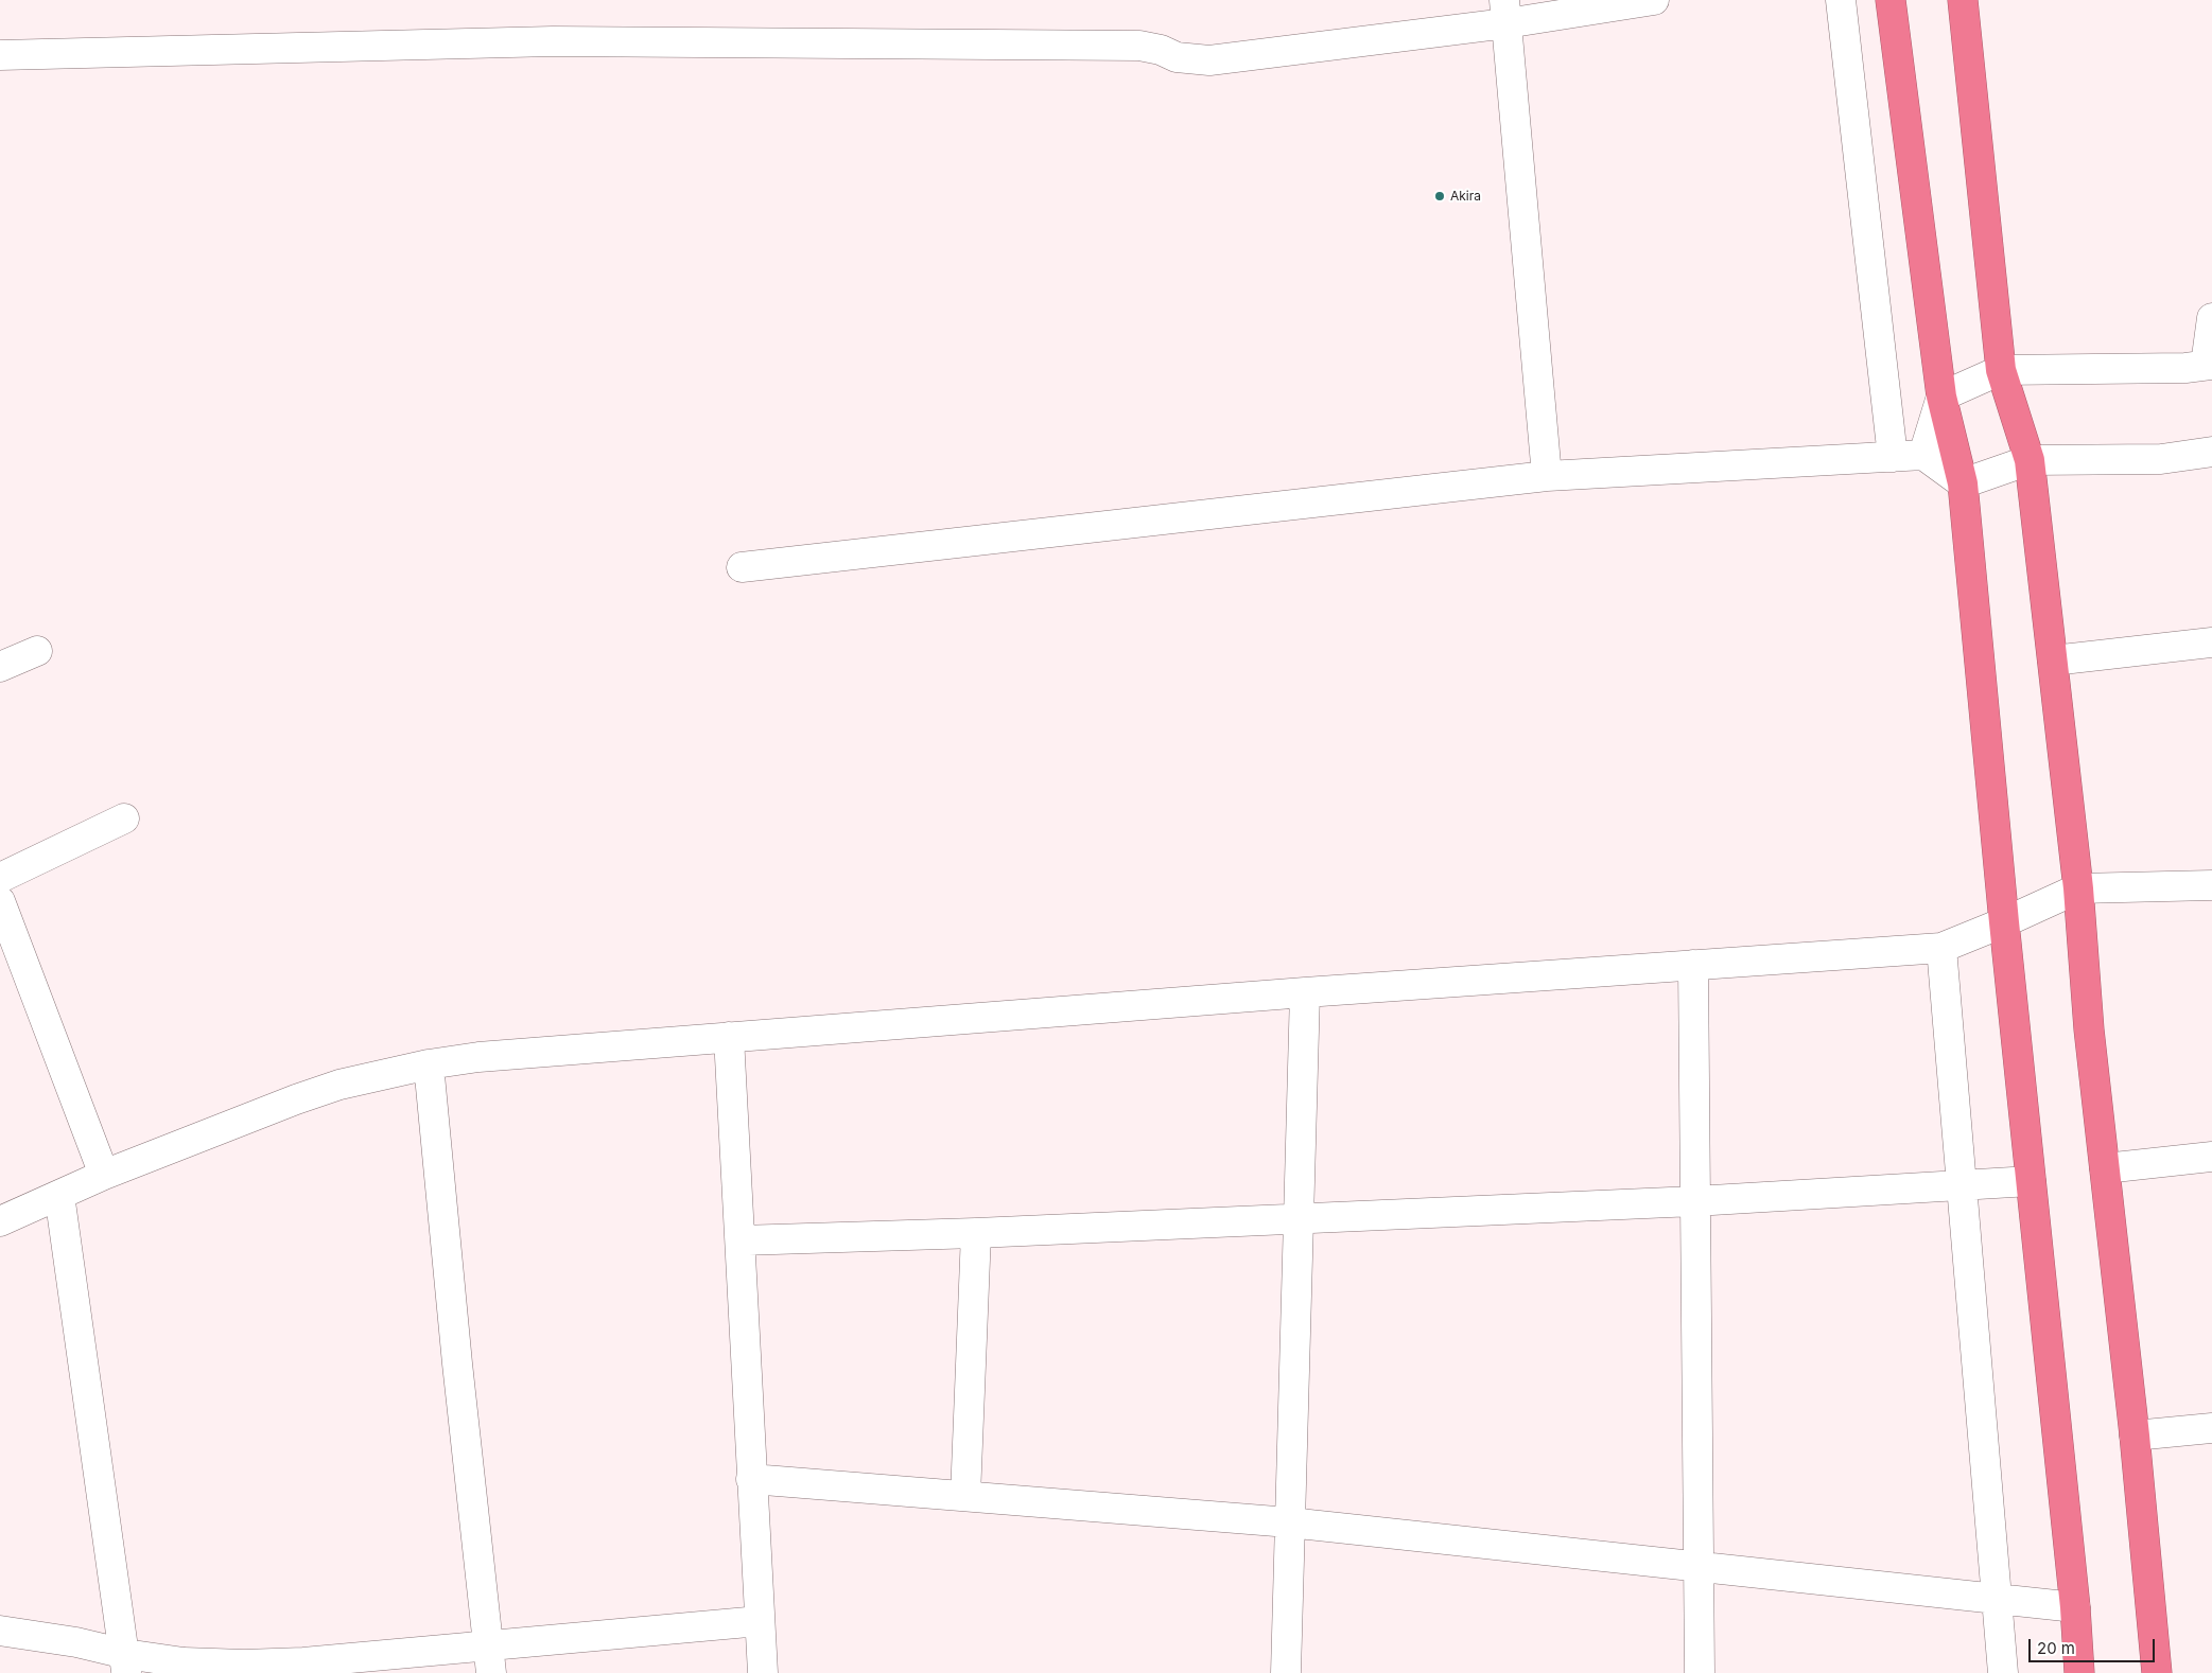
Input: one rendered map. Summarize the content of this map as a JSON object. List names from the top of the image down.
{
  "places": ["Akira"],
  "scale_bar": "20 m"
}
